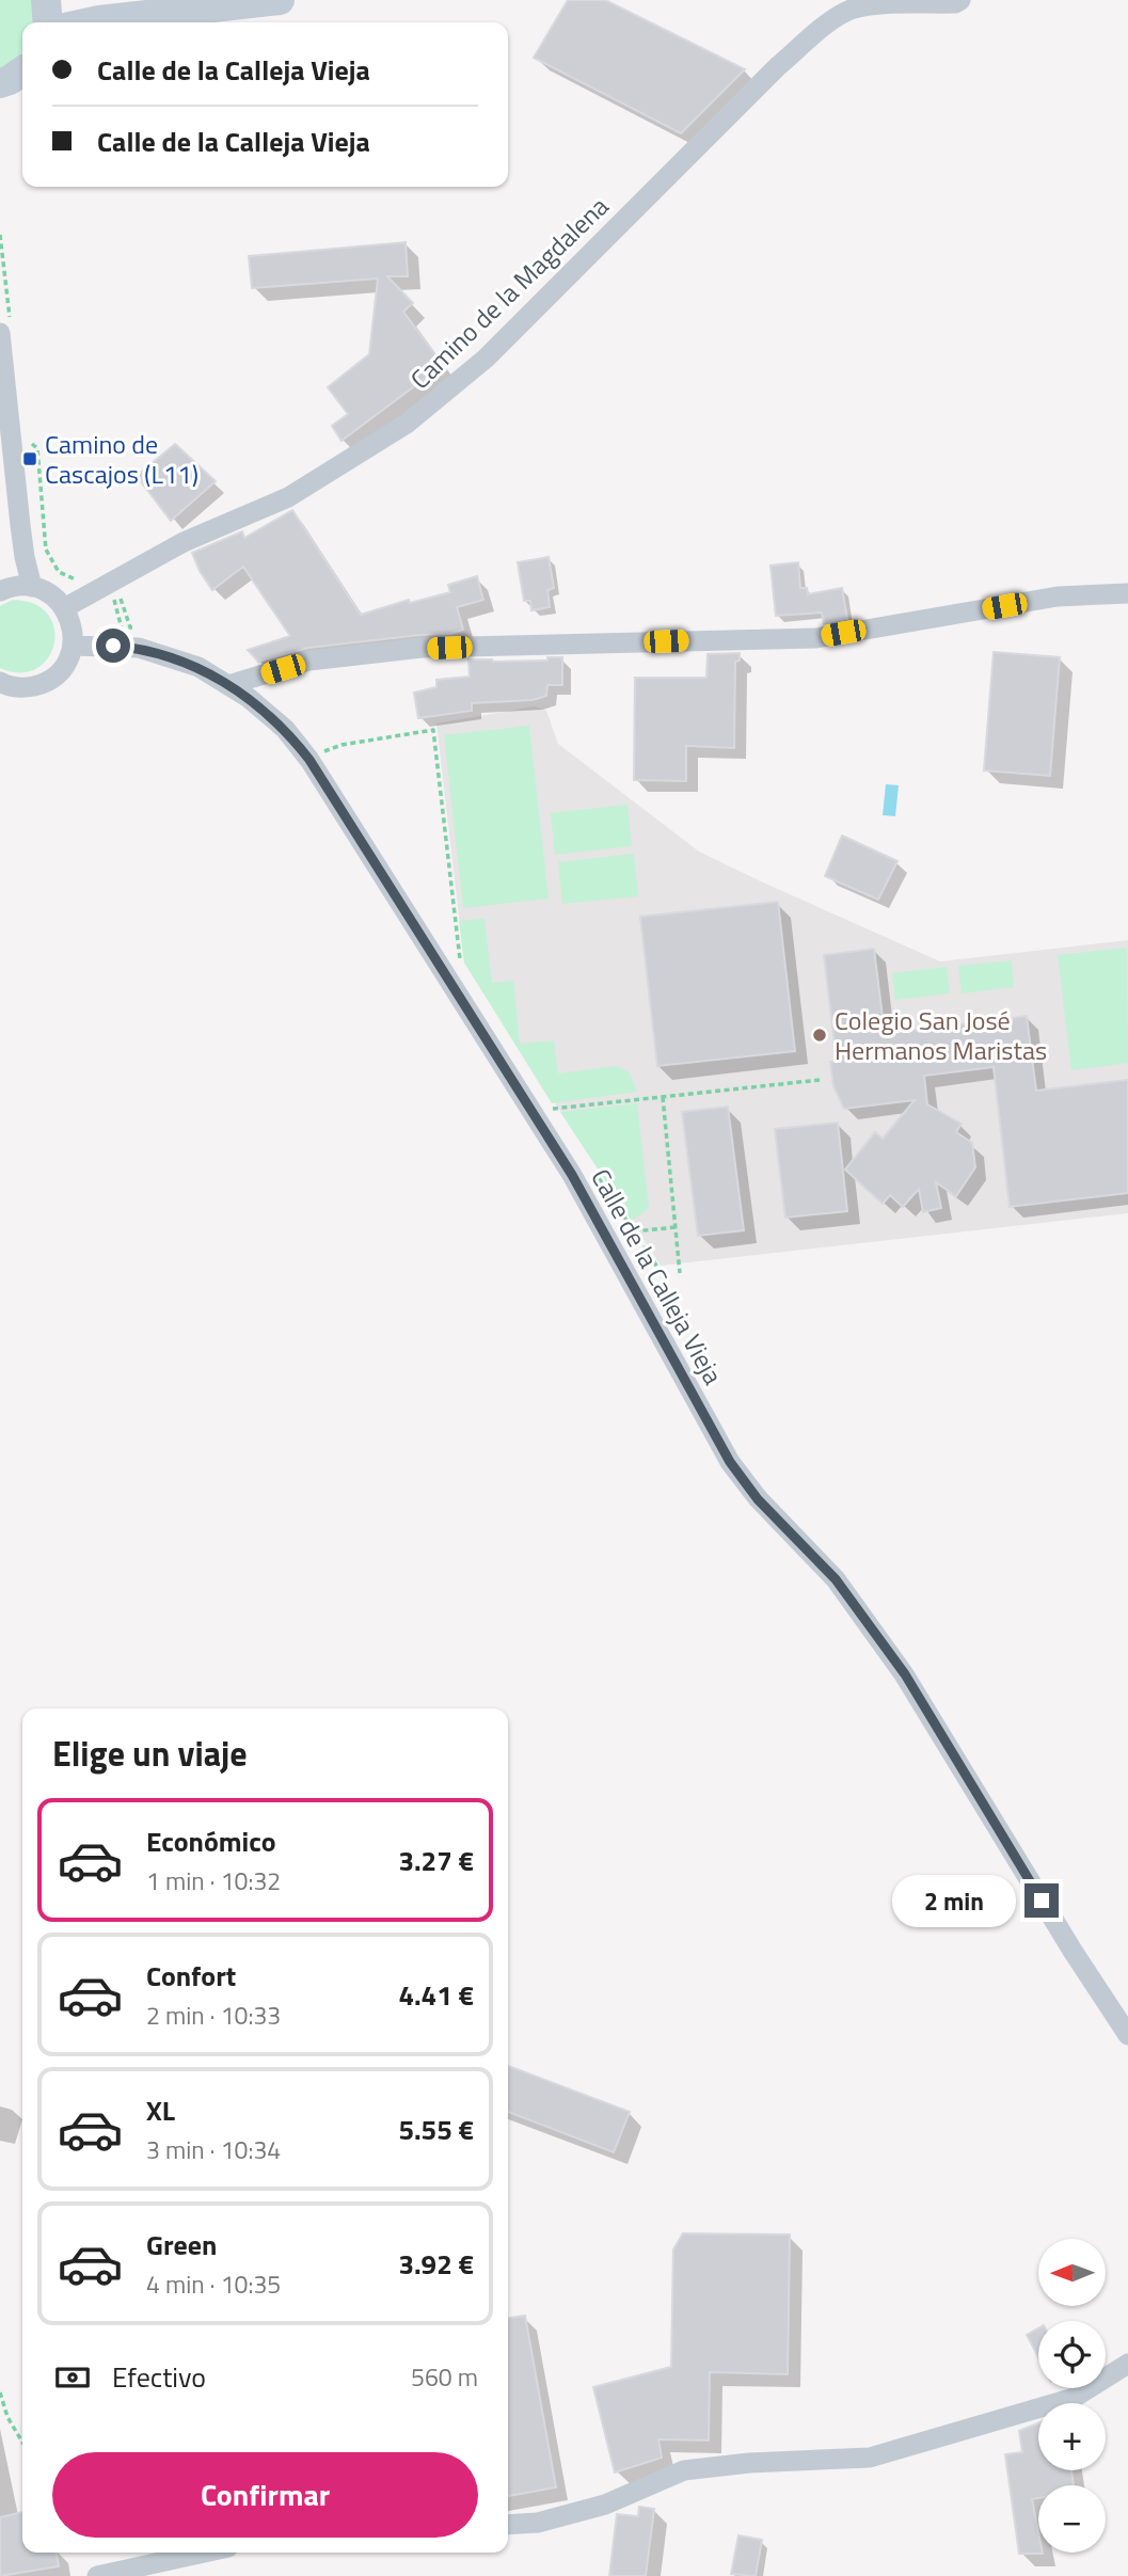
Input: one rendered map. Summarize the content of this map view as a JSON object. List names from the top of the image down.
{
  "streets": {
    "street": ["Camino de la Magdalena", "Calle de la Calleja Vieja"]
  },
  "places": {
    "transit": ["Camino de Cascajos (L11)"],
    "other": ["Colegio San José Hermanos Maristas"]
  },
  "north": "left",
  "page": {
    "banner": ["Calle de la Calleja Vieja", "Calle de la Calleja Vieja"],
    "heading": "Elige un viaje",
    "list": [
      {
        "name": "Económico",
        "note": "1 min · 10:32",
        "value": "3.27 €"
      },
      {
        "name": "Confort",
        "note": "2 min · 10:33",
        "value": "4.41 €"
      },
      {
        "name": "XL",
        "note": "3 min · 10:34",
        "value": "5.55 €"
      },
      {
        "name": "Green",
        "note": "4 min · 10:35",
        "value": "3.92 €"
      }
    ],
    "bubble": "2 min",
    "map_buttons": ["+", "−"],
    "pay": ["Efectivo", "560 m"],
    "buttons": "Confirmar"
  }
}
